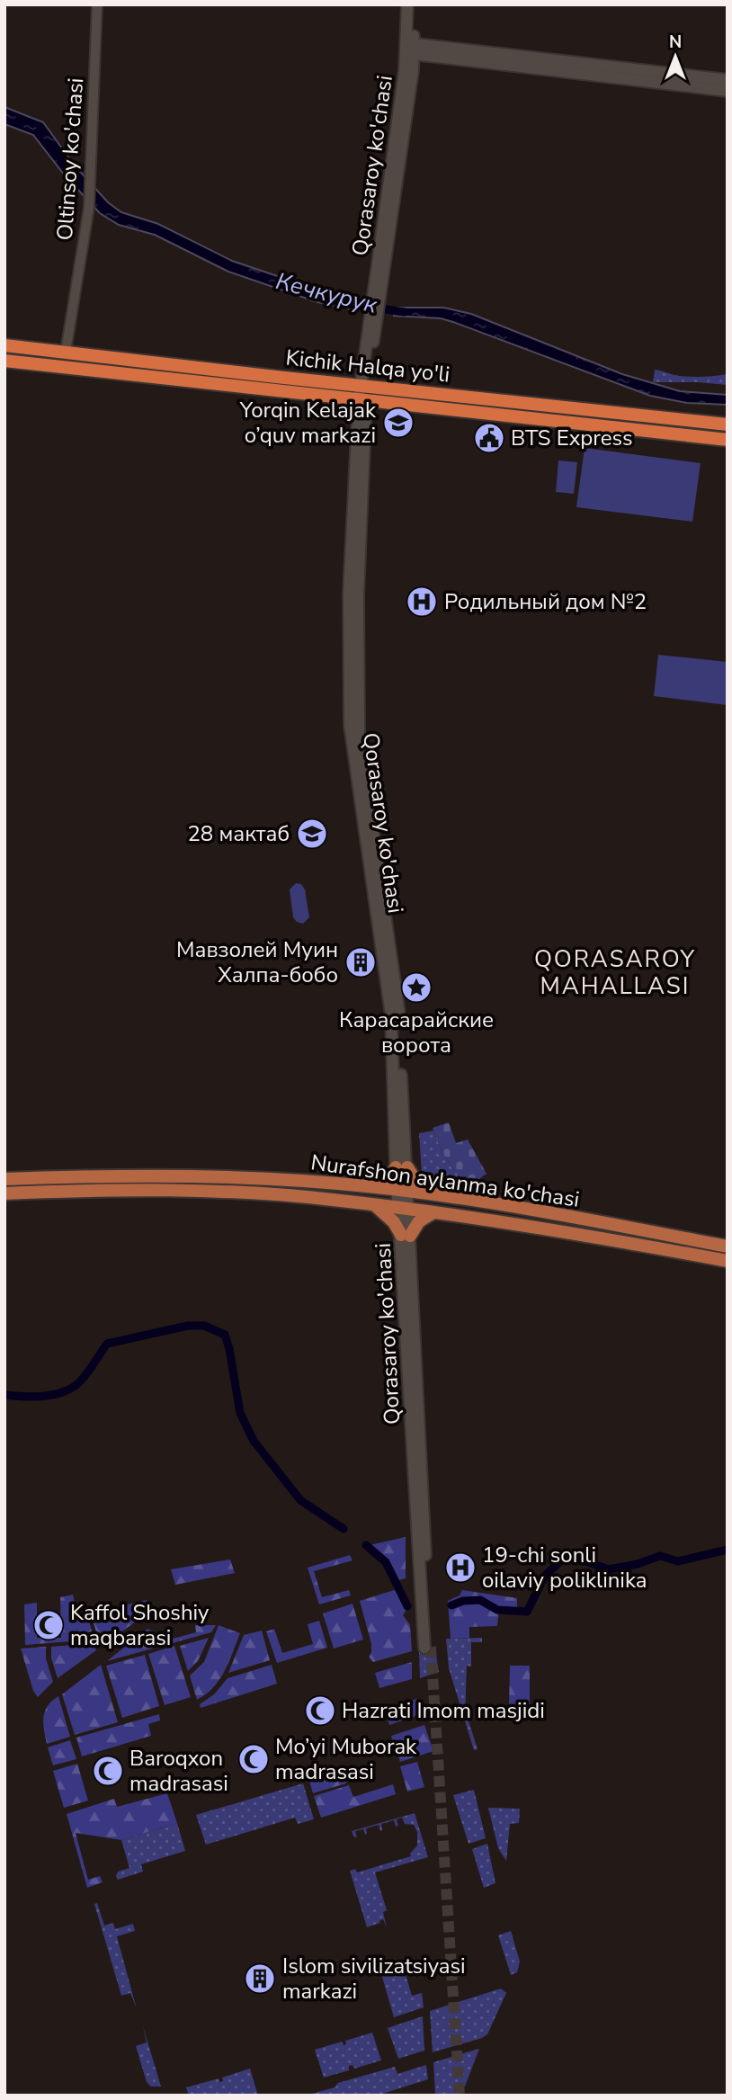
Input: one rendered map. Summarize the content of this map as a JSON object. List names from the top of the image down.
{
  "streets": {
    "highway": ["Kichik Halqa yo'li"],
    "main road": ["Qorasaroy ko'chasi", "Nurafshon aylanma ko'chasi"],
    "street": ["Oltinsoy ko'chasi"]
  },
  "crossings": [
    ["Oltinsoy ko'chasi", "Kichik Halqa yo'li"],
    ["Qorasaroy ko'chasi", "Kichik Halqa yo'li"],
    ["Qorasaroy ko'chasi", "Nurafshon aylanma ko'chasi"]
  ],
  "districts": ["QORASAROY MAHALLASI"],
  "water": ["Кечкурук"],
  "places": {
    "school or university": ["Yorqin Kelajak o’quv markazi", "28 мактаб"],
    "public building": ["BTS Express"],
    "hospital": ["Родильный дом №2", "19-chi sonli oilaviy poliklinika"],
    "building": ["Мавзолей Муин Халпа-бобо", "Islom sivilizatsiyasi markazi"],
    "place": ["Карасарайские ворота"],
    "mosque": [
      "Kaffol Shoshiy maqbarasi",
      "Hazrati Imom masjidi",
      "Mo’yi Muborak madrasasi",
      "Baroqxon madrasasi"
    ]
  },
  "north": "top"
}
